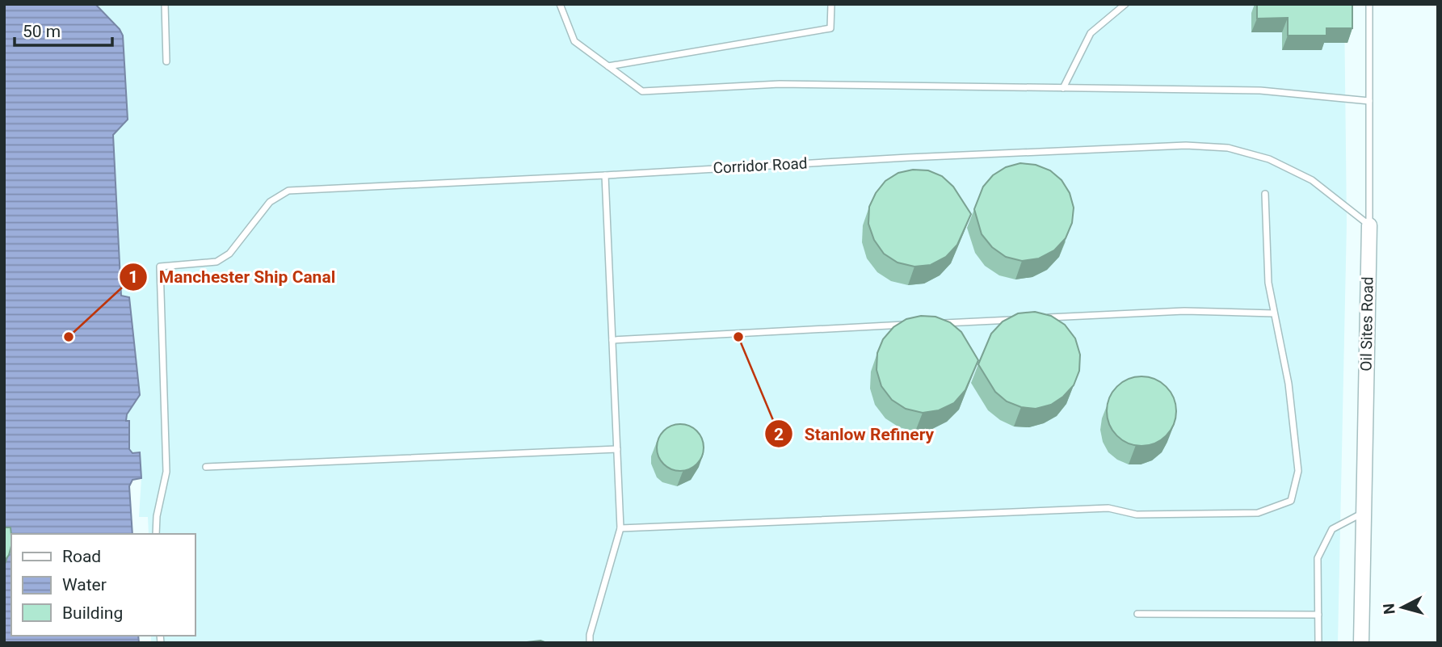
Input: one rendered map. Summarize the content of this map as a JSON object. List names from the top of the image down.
{
  "streets": {
    "street": ["Oil Sites Road"],
    "lane": ["Corridor Road"]
  },
  "crossings": [
    ["Corridor Road", "Oil Sites Road"]
  ],
  "places": ["Manchester Ship Canal", "Stanlow Refinery"],
  "legend": ["Road", "Water", "Building"],
  "scale_bar": "50 m",
  "north": "left"
}
